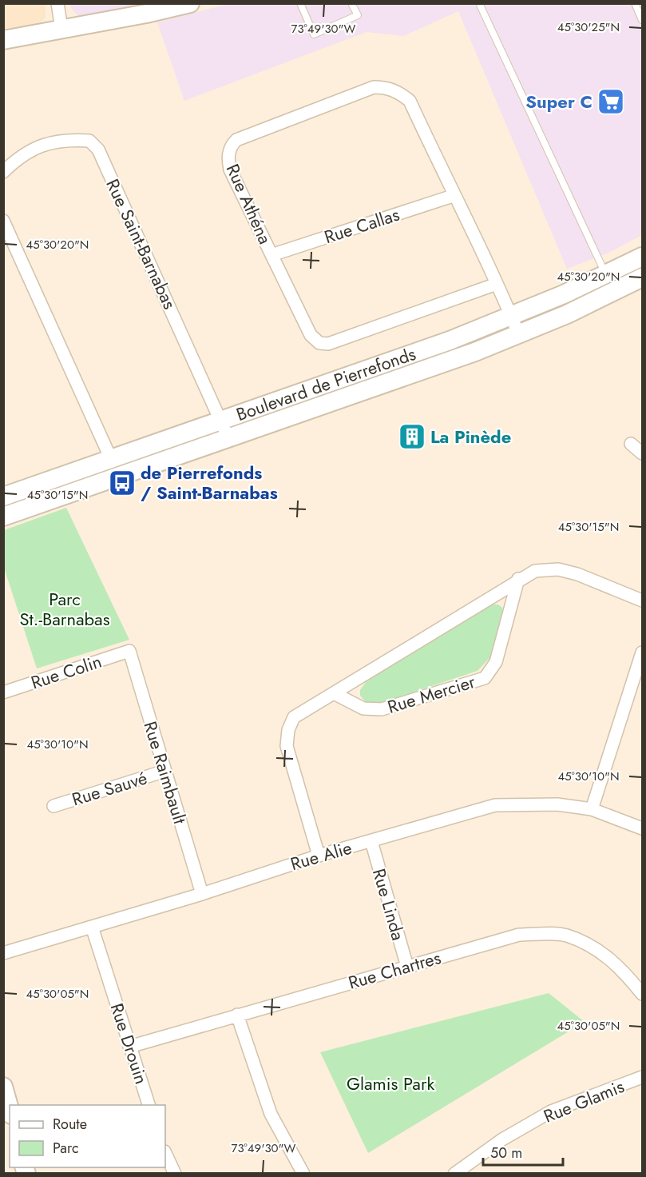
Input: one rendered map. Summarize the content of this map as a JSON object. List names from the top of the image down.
{
  "streets": {
    "main road": ["Boulevard de Pierrefonds"],
    "street": [
      "Rue Athéna",
      "Rue Callas",
      "Rue Saint-Barnabas",
      "Rue Colin",
      "Rue Mercier",
      "Rue Raimbault",
      "Rue Sauvé",
      "Rue Alie",
      "Rue Linda",
      "Rue Chartres",
      "Rue Drouin",
      "Rue Glamis"
    ]
  },
  "crossings": [
    ["Rue Athéna", "Rue Callas"],
    ["Rue Athéna", "Boulevard de Pierrefonds"],
    ["Rue Saint-Barnabas", "Boulevard de Pierrefonds"],
    ["Rue Colin", "Rue Raimbault"],
    ["Rue Raimbault", "Rue Sauvé"],
    ["Rue Raimbault", "Rue Alie"],
    ["Rue Alie", "Rue Linda"],
    ["Rue Alie", "Rue Drouin"],
    ["Rue Linda", "Rue Chartres"],
    ["Rue Chartres", "Rue Drouin"]
  ],
  "parks": ["Parc St.-Barnabas", "Glamis Park"],
  "places": {
    "supermarket": ["Super C"],
    "building": ["La Pinède"],
    "bus stop": ["de Pierrefonds / Saint-Barnabas"]
  },
  "legend": ["Route", "Parc"],
  "scale_bar": "50 m",
  "coordinates": [
    "45°30'25\"N",
    "73°49'30\"W",
    "45°30'20\"N",
    "45°30'15\"N",
    "45°30'10\"N",
    "45°30'05\"N"
  ]
}
